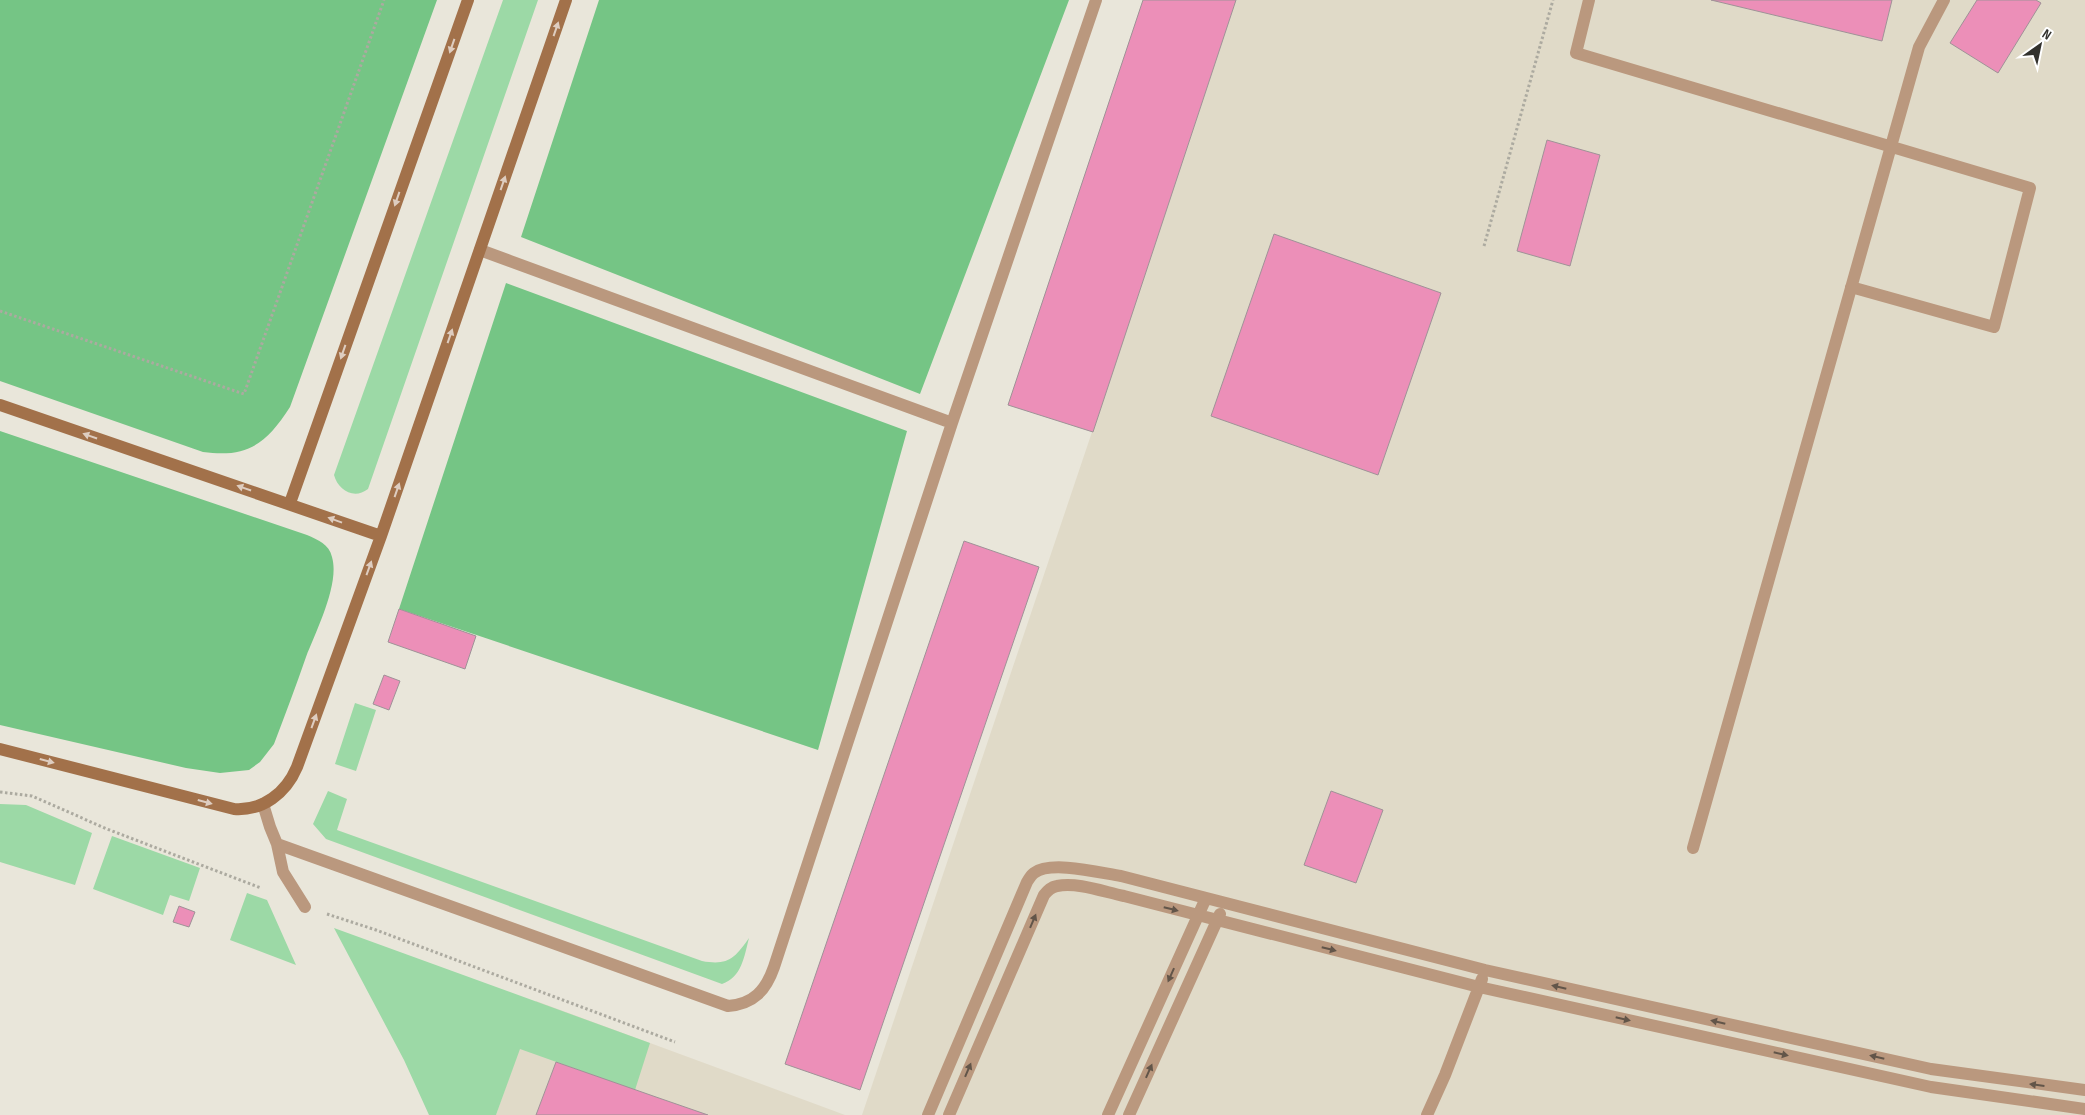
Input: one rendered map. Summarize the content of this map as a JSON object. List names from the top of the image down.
{
  "north": "top right"
}
